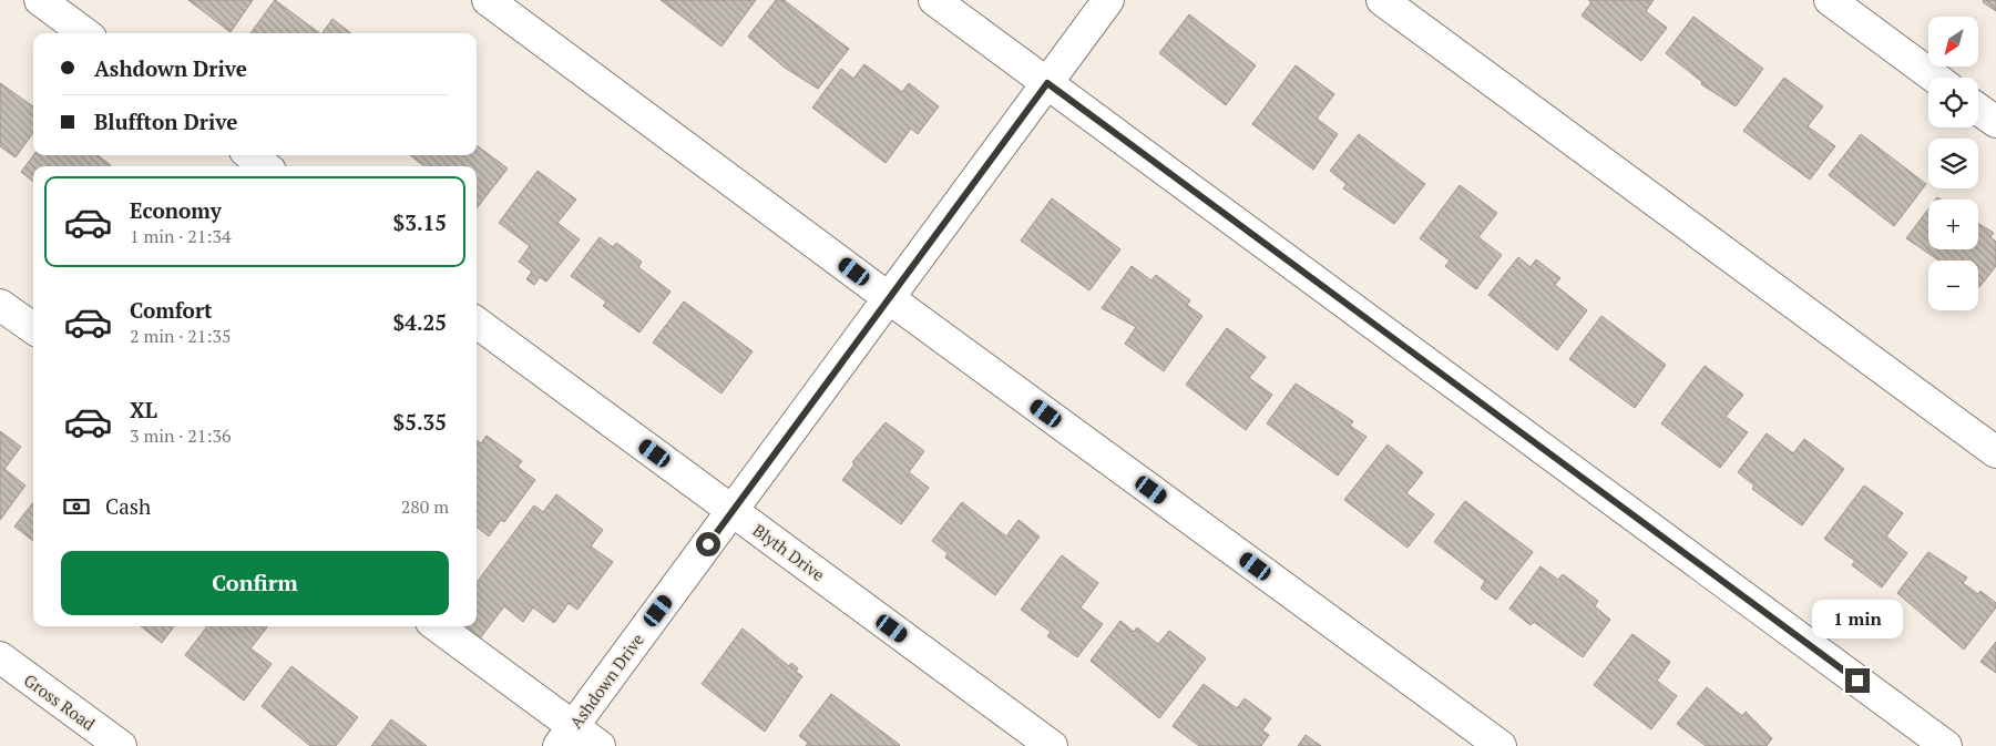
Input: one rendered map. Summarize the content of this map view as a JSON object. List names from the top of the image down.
{
  "streets": {
    "street": ["Blyth Drive", "Ashdown Drive", "Gross Road"]
  },
  "crossings": [
    ["Blyth Drive", "Ashdown Drive"]
  ],
  "north": "bottom left",
  "page": {
    "map_buttons": ["+", "−"],
    "banner": ["Ashdown Drive", "Bluffton Drive"],
    "list": [
      {
        "name": "Economy",
        "note": "1 min · 21:34",
        "value": "$3.15"
      },
      {
        "name": "Comfort",
        "note": "2 min · 21:35",
        "value": "$4.25"
      },
      {
        "name": "XL",
        "note": "3 min · 21:36",
        "value": "$5.35"
      }
    ],
    "pay": ["Cash", "280 m"],
    "buttons": "Confirm",
    "bubble": "1 min"
  }
}
